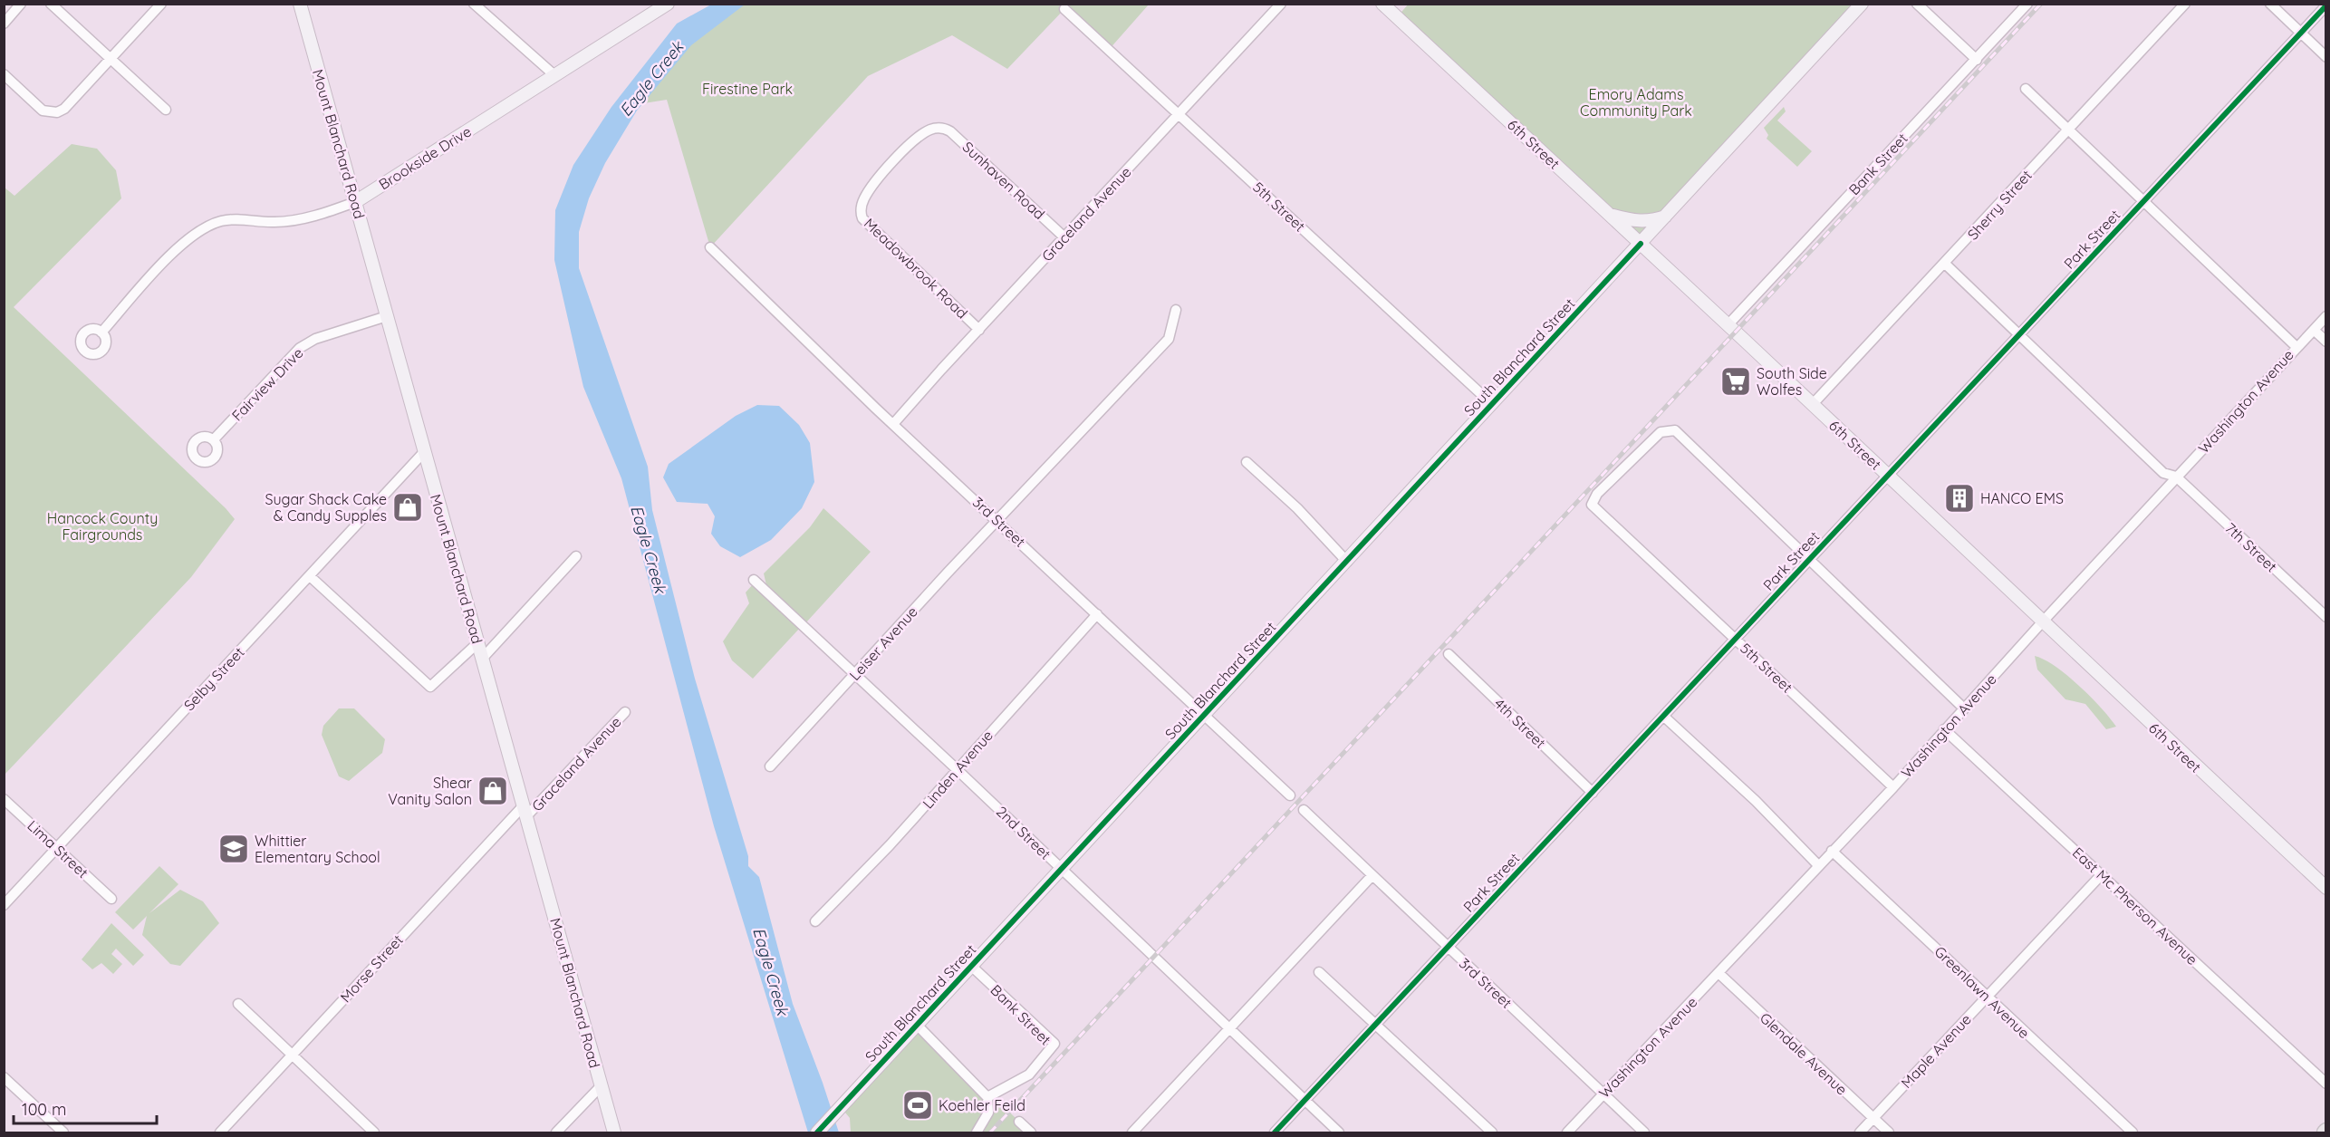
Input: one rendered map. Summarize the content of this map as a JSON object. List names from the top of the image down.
{
  "streets": {
    "street": [
      "Mount Blanchard Road",
      "6th Street",
      "Brookside Drive",
      "Bank Street",
      "Sunhaven Road",
      "Sherry Street",
      "5th Street",
      "Graceland Avenue",
      "Park Street",
      "Meadowbrook Road",
      "South Blanchard Street",
      "Fairview Drive",
      "Washington Avenue",
      "3rd Street",
      "7th Street",
      "Leiser Avenue",
      "Selby Street",
      "4th Street",
      "Linden Avenue",
      "2nd Street",
      "Lima Street",
      "East Mc Pherson Avenue",
      "Morse Street",
      "Greenlawn Avenue",
      "Maple Avenue",
      "Glendale Avenue"
    ]
  },
  "crossings": [
    ["Mount Blanchard Road", "Brookside Drive"],
    ["Mount Blanchard Road", "Graceland Avenue"],
    ["Mount Blanchard Road", "Fairview Drive"],
    ["Mount Blanchard Road", "Selby Street"],
    ["Mount Blanchard Road", "Morse Street"],
    ["6th Street", "Bank Street"],
    ["6th Street", "Sherry Street"],
    ["6th Street", "Park Street"],
    ["6th Street", "South Blanchard Street"],
    ["6th Street", "Washington Avenue"],
    ["Bank Street", "South Blanchard Street"],
    ["Sunhaven Road", "Graceland Avenue"],
    ["Sunhaven Road", "Meadowbrook Road"],
    ["Sherry Street", "7th Street"],
    ["5th Street", "Graceland Avenue"],
    ["5th Street", "Park Street"],
    ["5th Street", "South Blanchard Street"],
    ["5th Street", "Washington Avenue"],
    ["Graceland Avenue", "Meadowbrook Road"],
    ["Graceland Avenue", "3rd Street"],
    ["Graceland Avenue", "Morse Street"],
    ["Park Street", "3rd Street"],
    ["Park Street", "7th Street"],
    ["Park Street", "4th Street"],
    ["Park Street", "2nd Street"],
    ["South Blanchard Street", "3rd Street"],
    ["South Blanchard Street", "2nd Street"],
    ["Washington Avenue", "3rd Street"],
    ["Washington Avenue", "7th Street"],
    ["Washington Avenue", "East Mc Pherson Avenue"],
    ["Washington Avenue", "Greenlawn Avenue"],
    ["Washington Avenue", "Glendale Avenue"],
    ["3rd Street", "Leiser Avenue"],
    ["3rd Street", "Linden Avenue"],
    ["Leiser Avenue", "2nd Street"],
    ["Selby Street", "Lima Street"],
    ["Linden Avenue", "2nd Street"],
    ["East Mc Pherson Avenue", "Maple Avenue"],
    ["Greenlawn Avenue", "Maple Avenue"],
    ["Maple Avenue", "Glendale Avenue"]
  ],
  "water": ["Eagle Creek"],
  "parks": ["Firestine Park", "Emory Adams Community Park", "Hancock County Fairgrounds"],
  "places": {
    "supermarket": ["South Side Wolfes"],
    "building": ["HANCO EMS"],
    "shop": ["Sugar Shack Cake & Candy Supples", "Shear Vanity Salon"],
    "school or university": ["Whittier Elementary School"],
    "sports": ["Koehler Feild"]
  },
  "scale_bar": "100 m"
}
